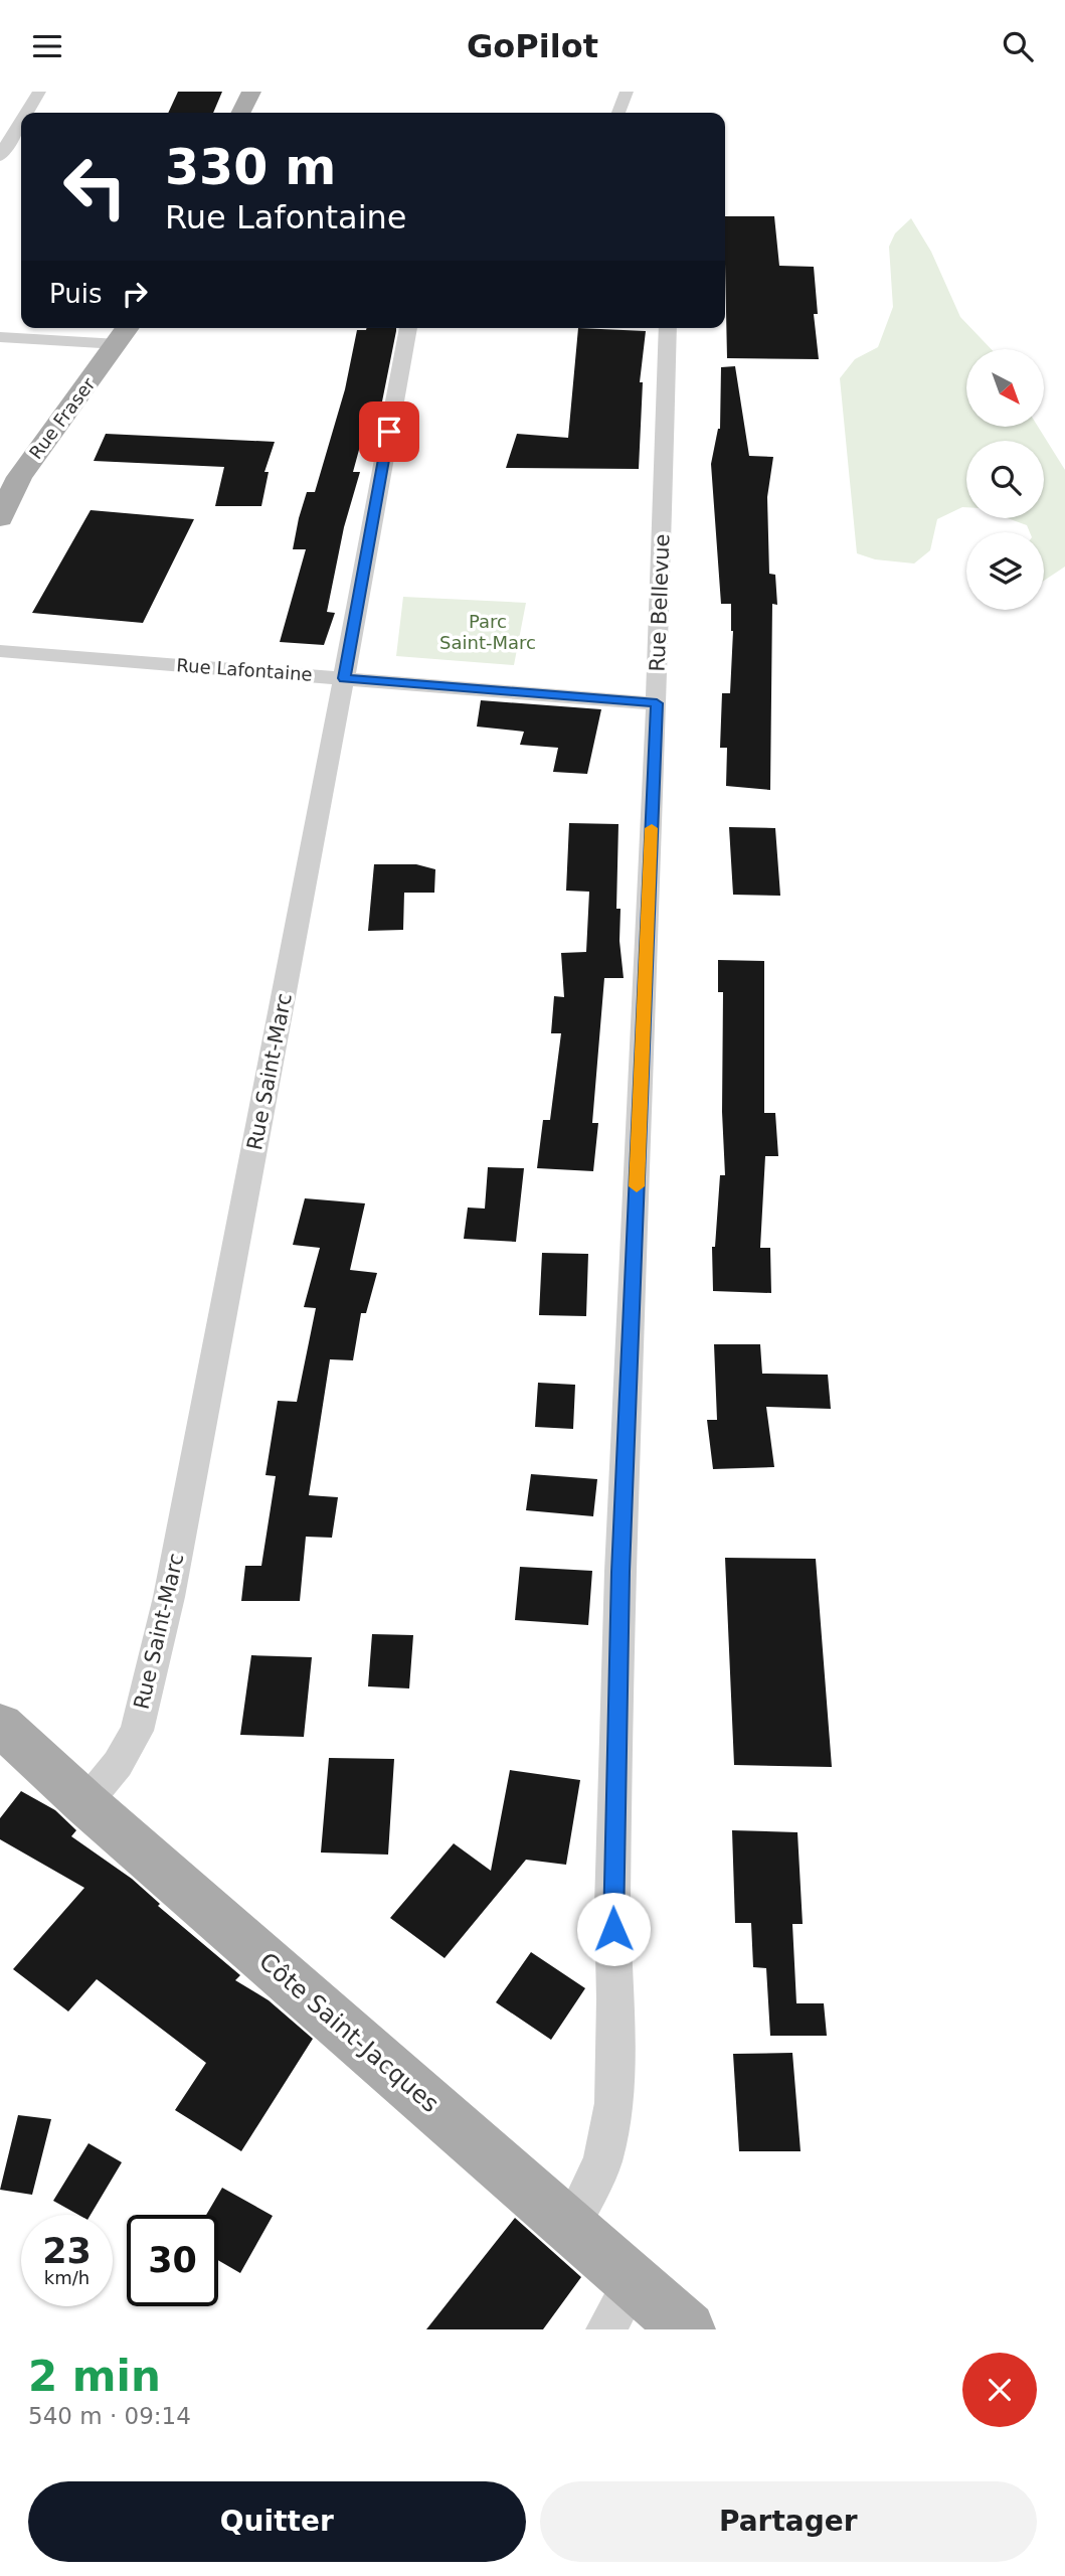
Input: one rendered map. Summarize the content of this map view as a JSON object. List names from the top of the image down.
{
  "streets": {
    "main road": ["Rue Fraser", "Côte Saint-Jacques"],
    "street": ["Rue Bellevue", "Rue Lafontaine", "Rue Saint-Marc"]
  },
  "crossings": [
    ["Rue Bellevue", "Rue Lafontaine"],
    ["Rue Bellevue", "Côte Saint-Jacques"],
    ["Rue Lafontaine", "Rue Saint-Marc"],
    ["Rue Saint-Marc", "Côte Saint-Jacques"]
  ],
  "parks": ["Parc Saint-Marc"],
  "north": "bottom right",
  "page": {
    "header": "GoPilot",
    "turn": ["330 m", "Rue Lafontaine"],
    "then": "Puis",
    "speed": "23 km/h",
    "limit": "30",
    "heading": ["2 min", "540 m · 09:14"],
    "buttons": ["Quitter", "Partager"]
  }
}
